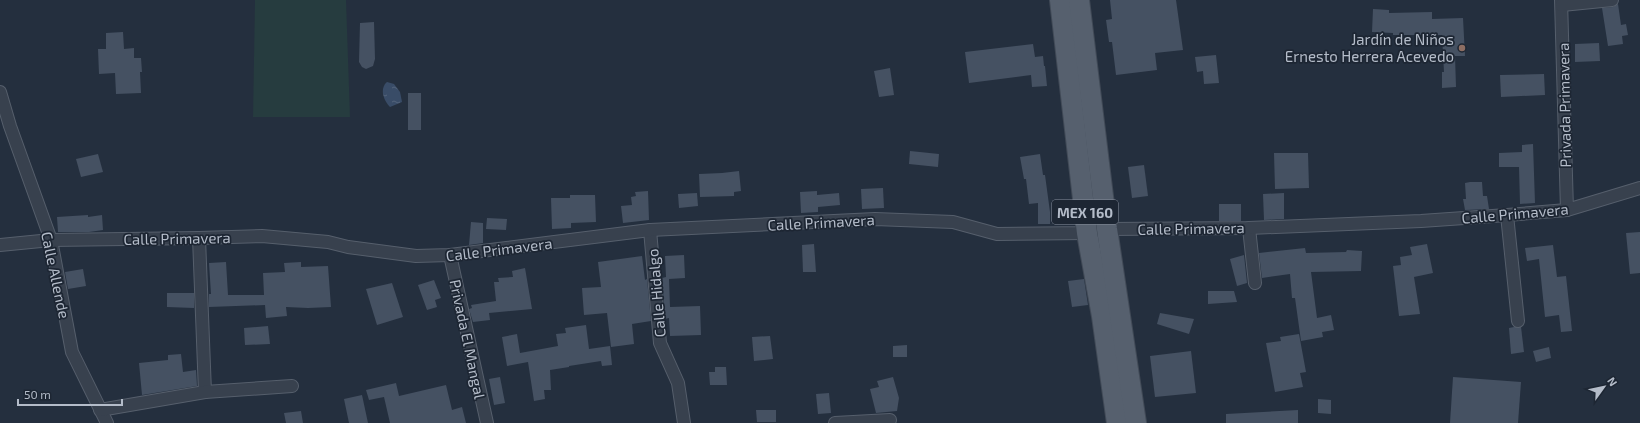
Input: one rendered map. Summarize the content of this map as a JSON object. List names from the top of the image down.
{
  "streets": {
    "main road": ["MEX 160"],
    "street": [
      "Privada Primavera",
      "Calle Primavera",
      "Calle Allende",
      "Calle Hidalgo",
      "Privada El Mangal"
    ]
  },
  "crossings": [
    ["Privada Primavera", "Calle Primavera"],
    ["MEX 160", "Calle Primavera"],
    ["Calle Primavera", "Calle Allende"],
    ["Calle Primavera", "Calle Hidalgo"],
    ["Calle Primavera", "Privada El Mangal"]
  ],
  "places": ["Jardín de Niños Ernesto Herrera Acevedo"],
  "scale_bar": "50 m",
  "north": "top right"
}
